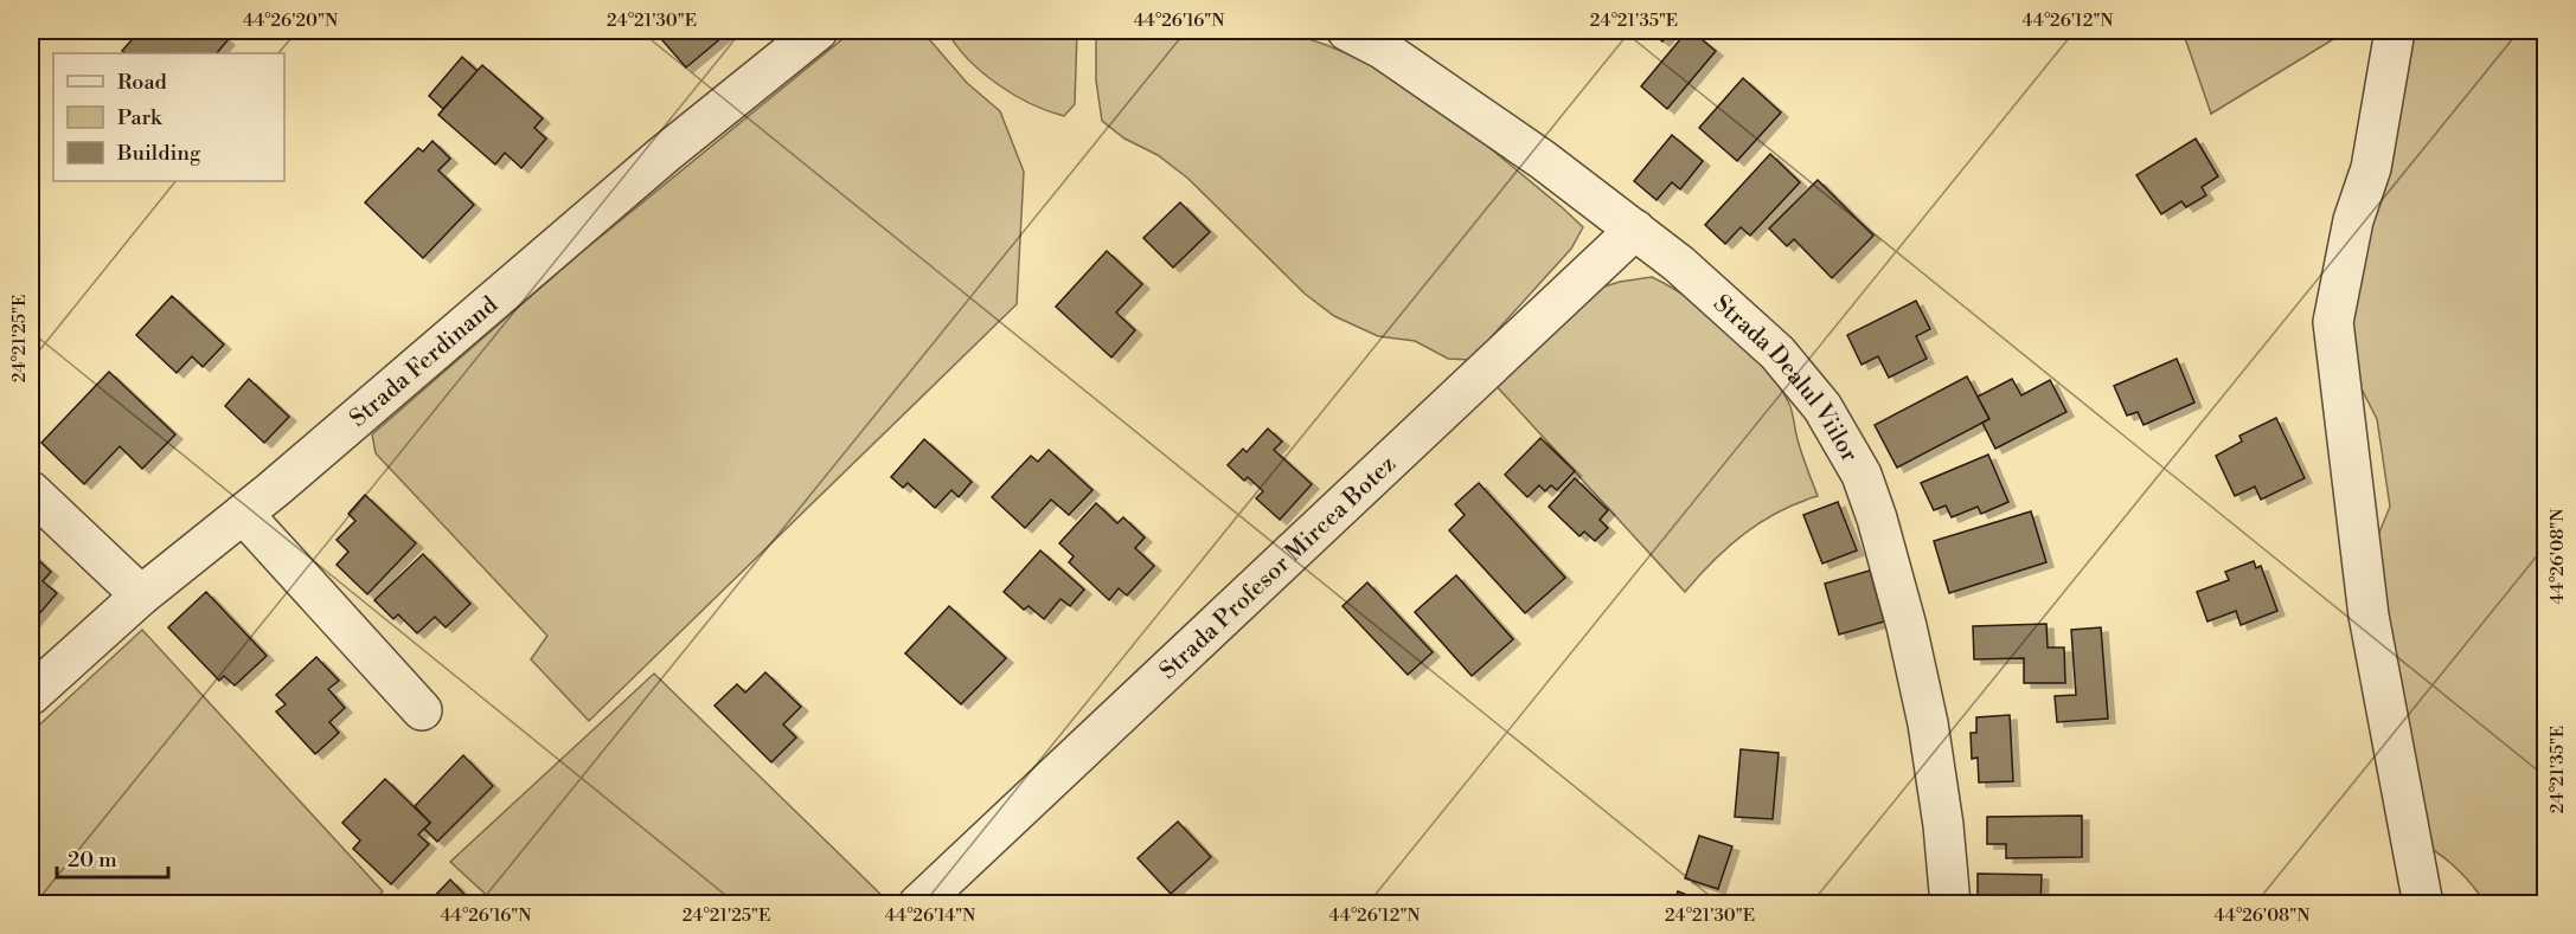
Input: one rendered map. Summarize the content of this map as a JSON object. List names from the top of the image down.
{
  "streets": {
    "street": ["Strada Ferdinand", "Strada Dealul Viilor", "Strada Profesor Mircea Botez"]
  },
  "crossings": [
    ["Strada Dealul Viilor", "Strada Profesor Mircea Botez"]
  ],
  "legend": ["Road", "Park", "Building"],
  "scale_bar": "20 m",
  "coordinates": [
    "44°26'20\"N",
    "24°21'30\"E",
    "44°26'16\"N",
    "24°21'35\"E",
    "44°26'12\"N",
    "24°21'25\"E",
    "44°26'08\"N",
    "44°26'14\"N"
  ]
}
